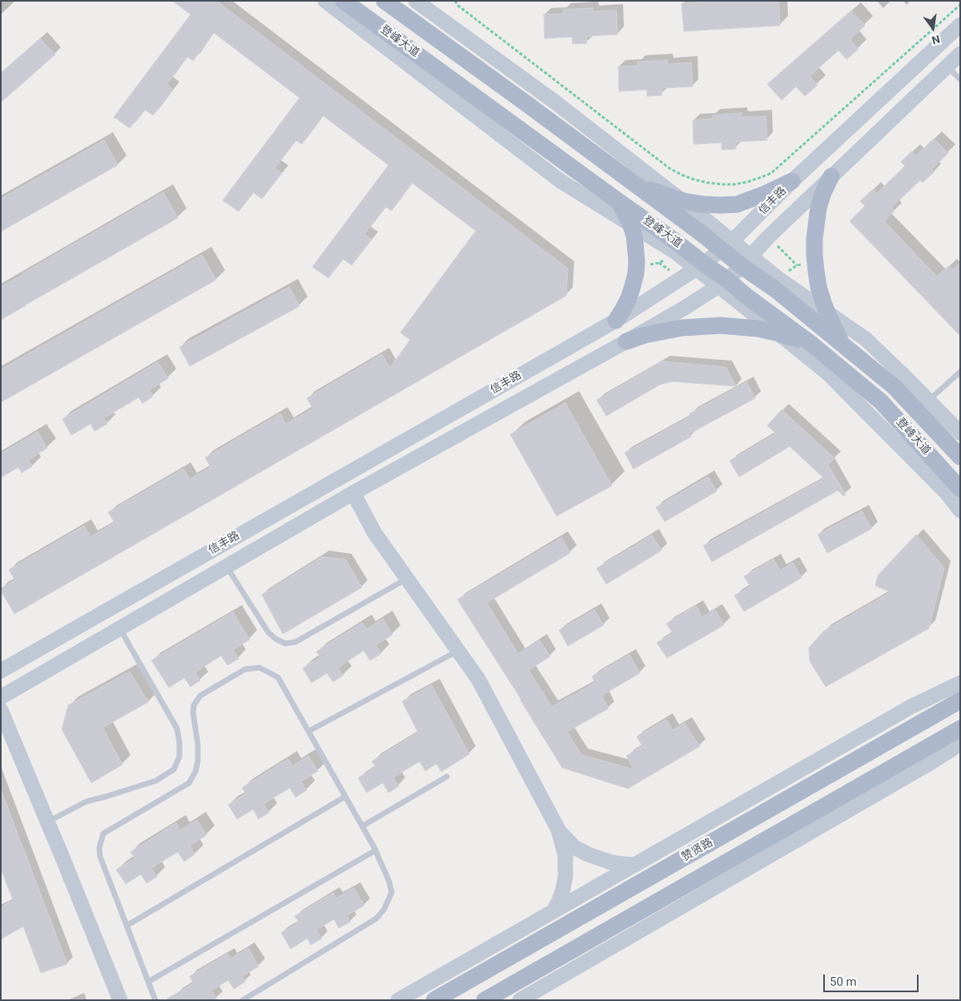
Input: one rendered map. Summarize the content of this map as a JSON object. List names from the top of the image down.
{
  "streets": {
    "main road": ["登峰大道", "赞贤路"],
    "street": ["信丰路"]
  },
  "crossings": [
    ["登峰大道", "信丰路"]
  ],
  "scale_bar": "50 m",
  "north": "bottom"
}
